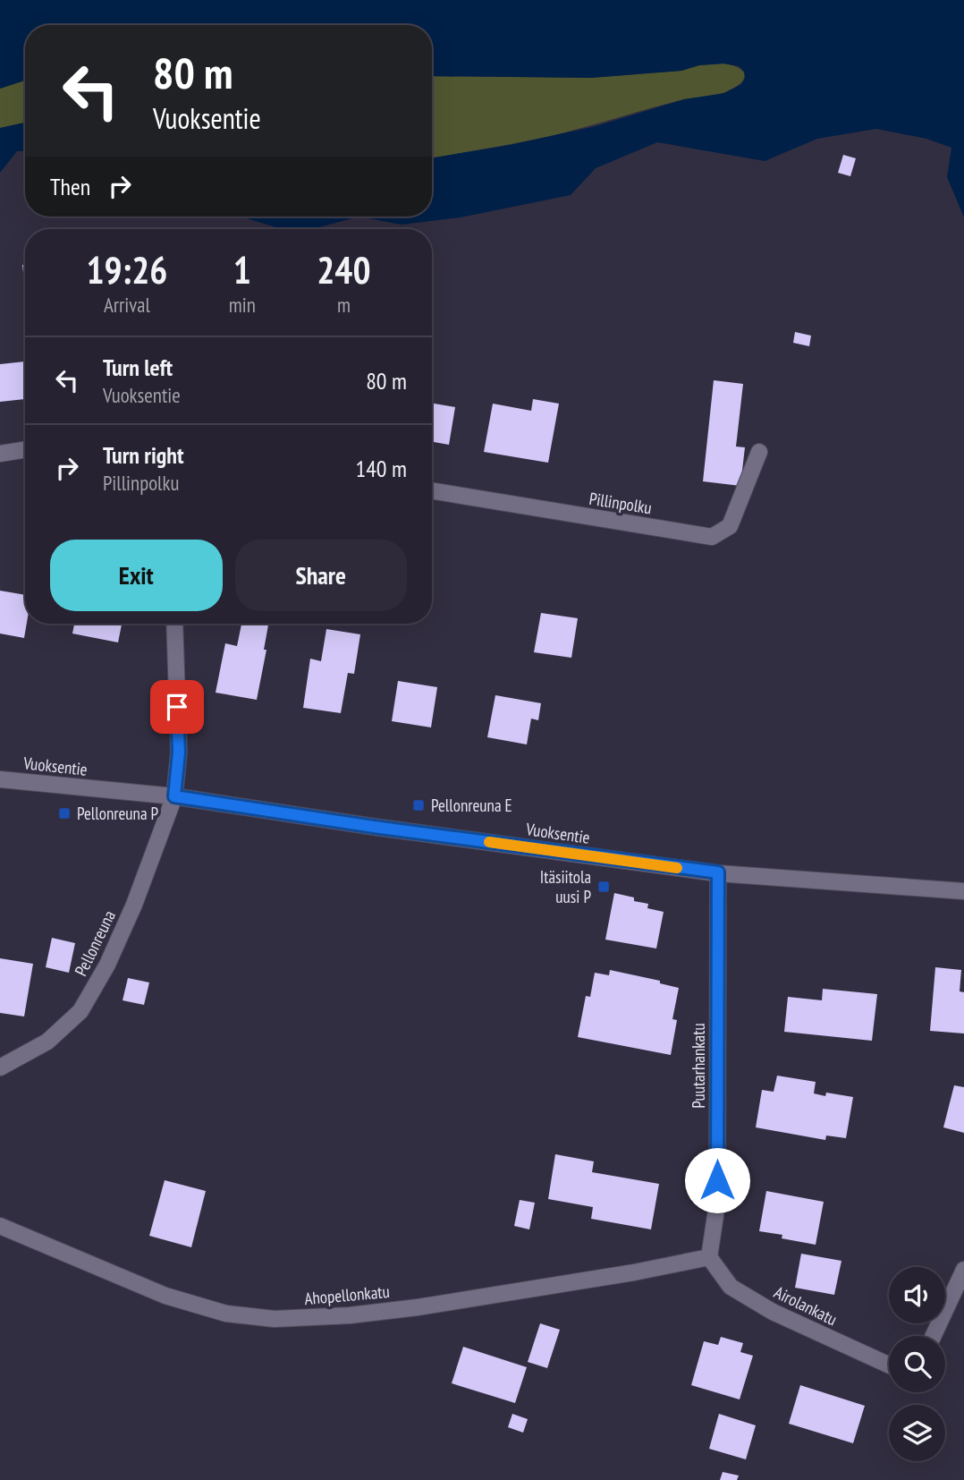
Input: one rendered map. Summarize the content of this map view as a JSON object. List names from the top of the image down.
{
  "streets": {
    "street": [
      "Pillinpolku",
      "Vuoksentie",
      "Pellonreuna",
      "Puutarhankatu",
      "Ahopellonkatu",
      "Airolankatu"
    ]
  },
  "crossings": [
    ["Vuoksentie", "Pellonreuna"],
    ["Vuoksentie", "Puutarhankatu"],
    ["Puutarhankatu", "Ahopellonkatu"],
    ["Puutarhankatu", "Airolankatu"],
    ["Ahopellonkatu", "Airolankatu"]
  ],
  "places": {
    "transit": ["Pellonreuna E", "Pellonreuna P", "Itäsiitola uusi P"]
  },
  "page": {
    "turn": ["80 m", "Vuoksentie"],
    "then": "Then",
    "eta": [
      "19:26",
      "Arrival",
      "1",
      "min",
      "240",
      "m"
    ],
    "list": [
      {
        "name": "Turn left",
        "note": "Vuoksentie",
        "value": "80 m"
      },
      {
        "name": "Turn right",
        "note": "Pillinpolku",
        "value": "140 m"
      }
    ],
    "buttons": ["Exit", "Share"]
  }
}
